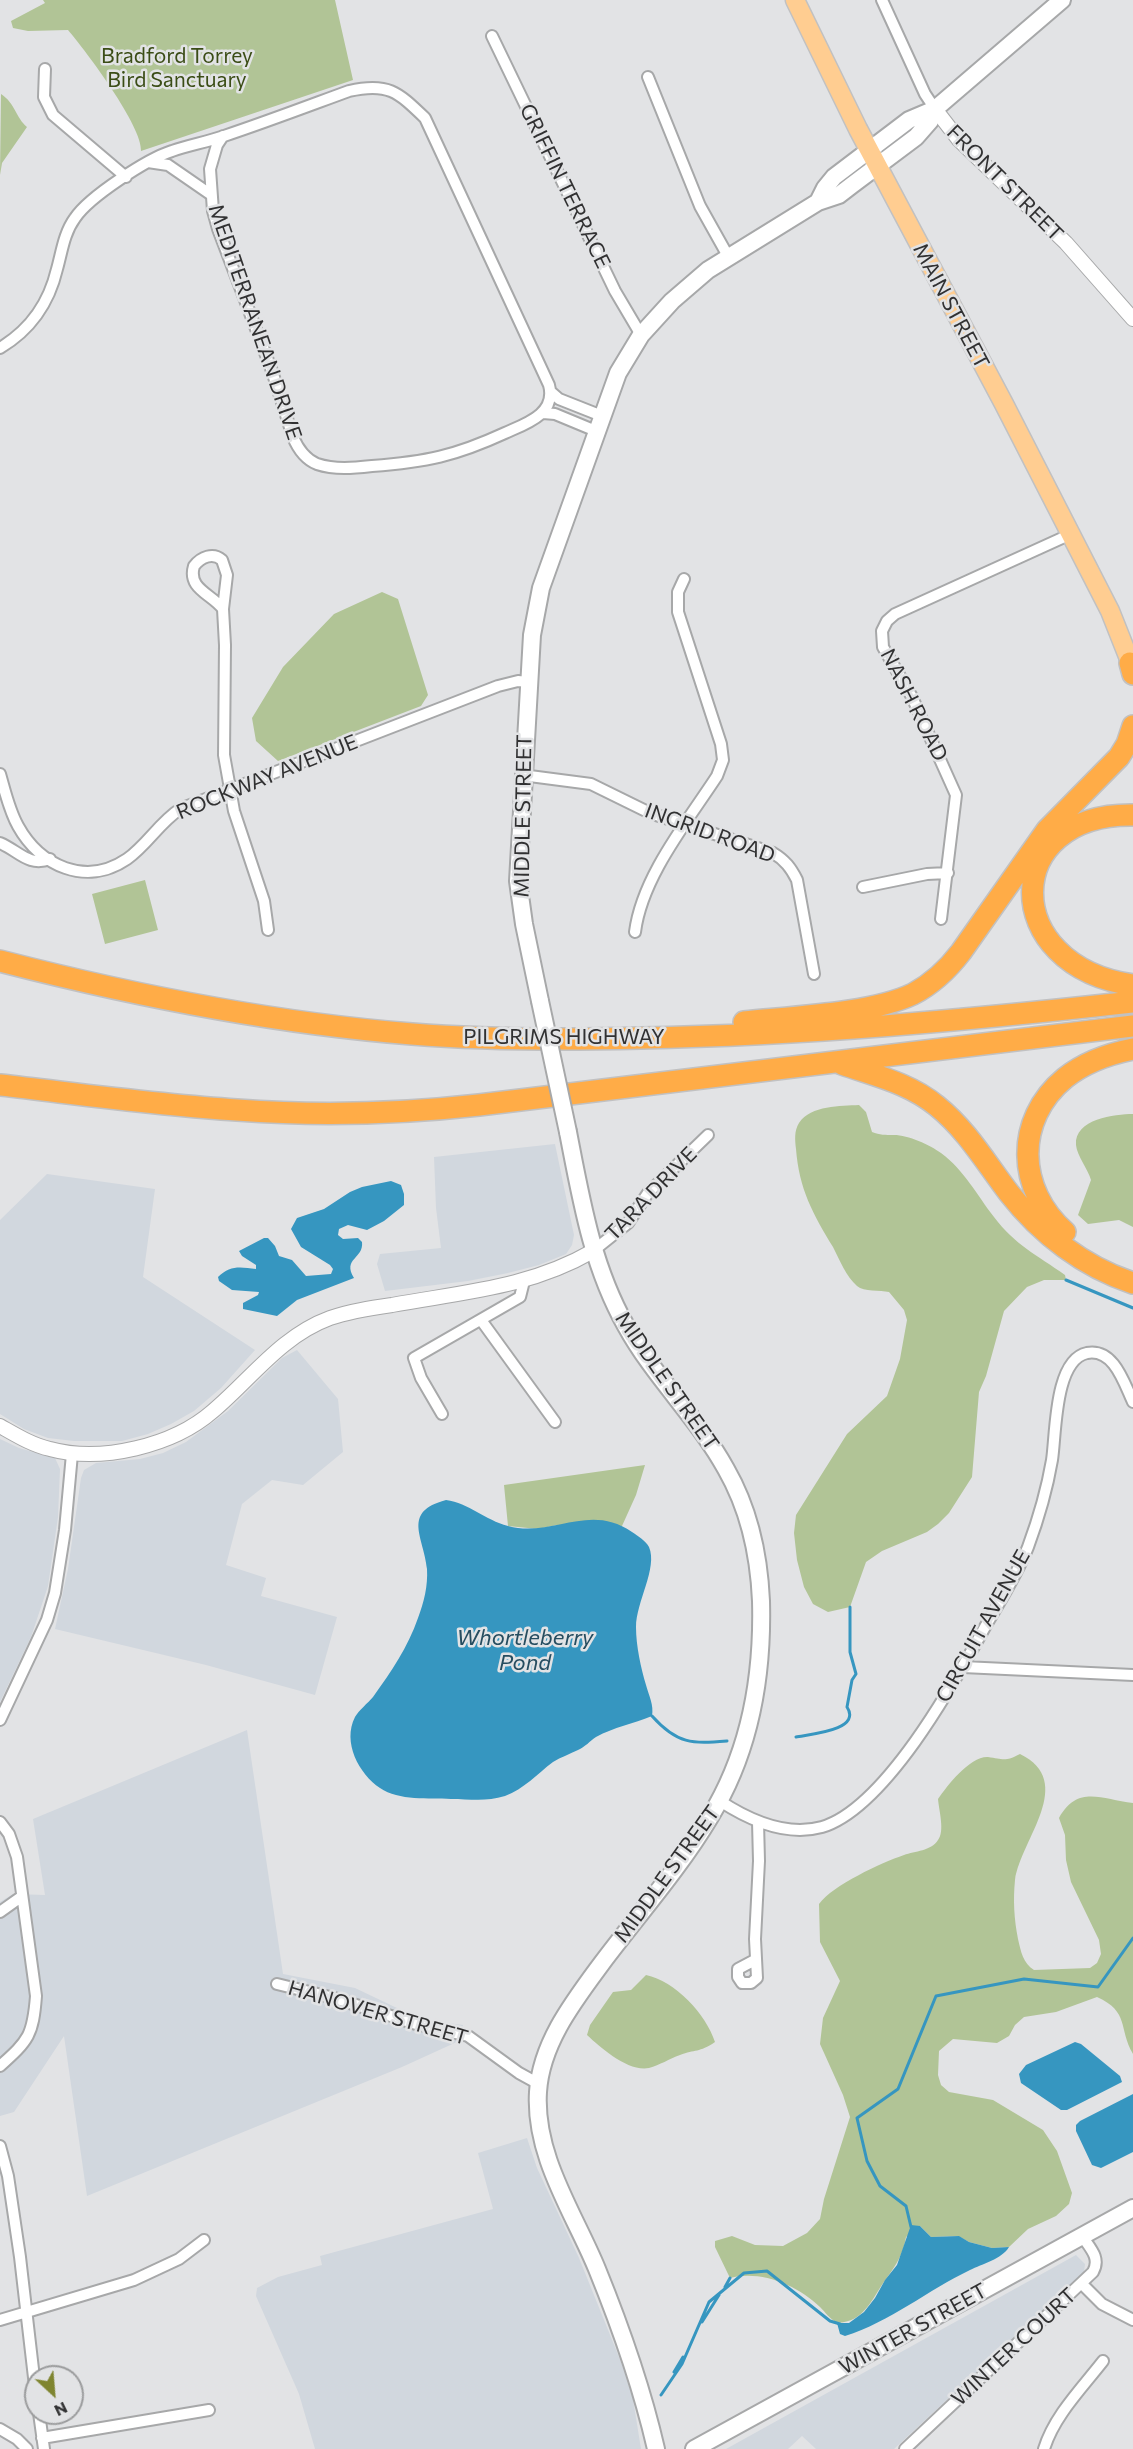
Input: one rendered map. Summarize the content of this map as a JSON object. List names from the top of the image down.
{
  "streets": {
    "highway": ["PILGRIMS HIGHWAY"],
    "main road": ["MAIN STREET", "MIDDLE STREET", "WINTER STREET"],
    "street": [
      "FRONT STREET",
      "GRIFFIN TERRACE",
      "MEDITERRANEAN DRIVE",
      "NASH ROAD",
      "ROCKWAY AVENUE",
      "INGRID ROAD",
      "TARA DRIVE",
      "CIRCUIT AVENUE",
      "HANOVER STREET",
      "WINTER COURT"
    ]
  },
  "crossings": [
    ["FRONT STREET", "MIDDLE STREET"],
    ["GRIFFIN TERRACE", "MIDDLE STREET"],
    ["MAIN STREET", "NASH ROAD"],
    ["MAIN STREET", "MIDDLE STREET"],
    ["ROCKWAY AVENUE", "MIDDLE STREET"],
    ["MIDDLE STREET", "INGRID ROAD"],
    ["MIDDLE STREET", "TARA DRIVE"],
    ["MIDDLE STREET", "CIRCUIT AVENUE"],
    ["MIDDLE STREET", "HANOVER STREET"],
    ["WINTER STREET", "WINTER COURT"]
  ],
  "water": ["Whortleberry Pond"],
  "parks": ["Bradford Torrey Bird Sanctuary"],
  "north": "bottom right"
}
